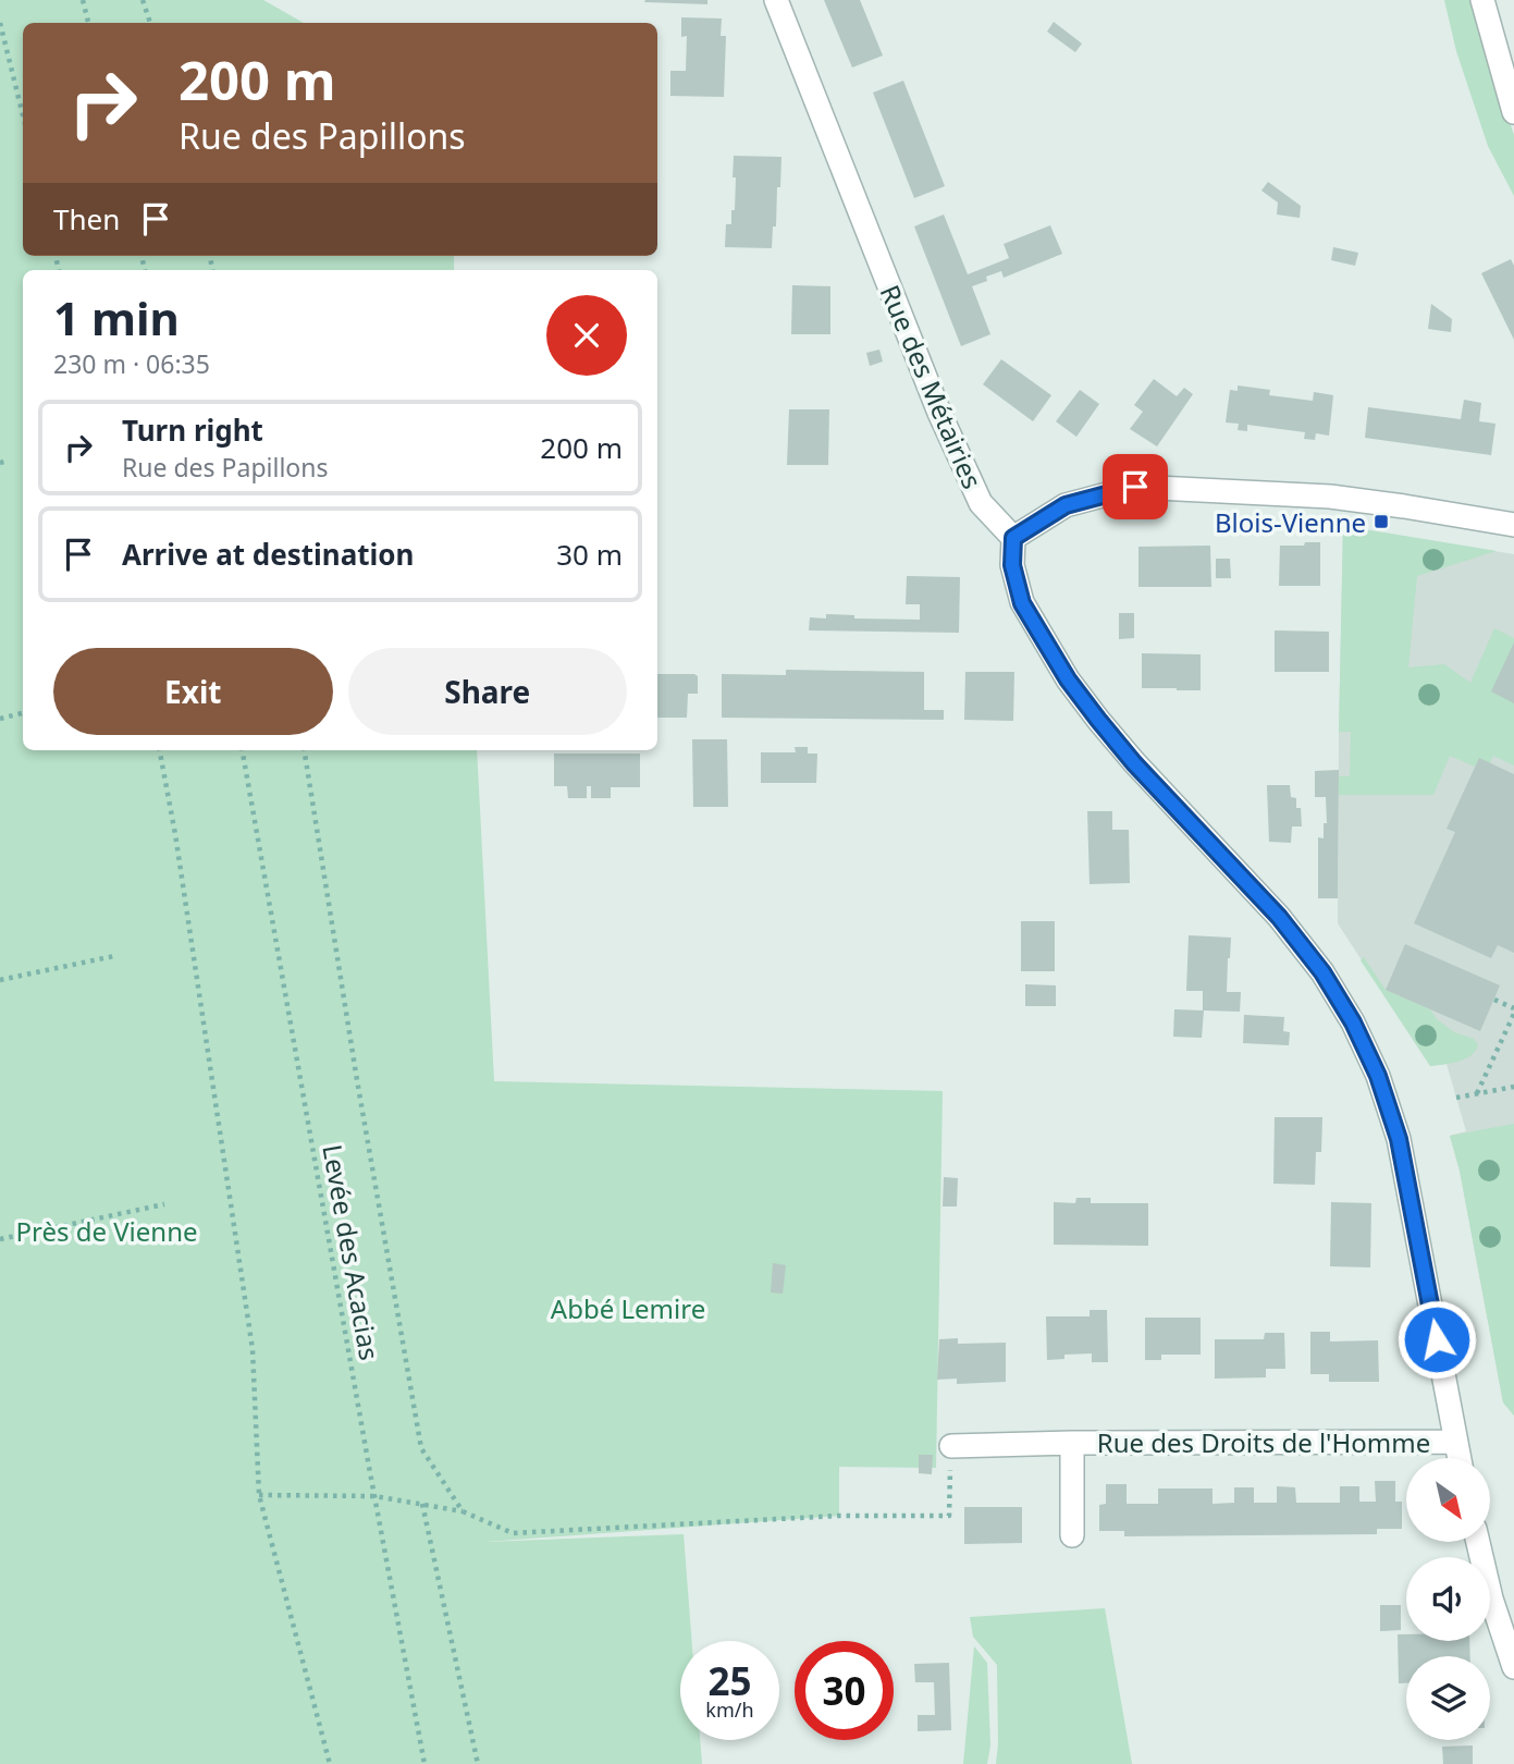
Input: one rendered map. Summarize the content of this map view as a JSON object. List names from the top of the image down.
{
  "streets": {
    "street": ["Rue des Métairies", "Rue des Droits de l'Homme"],
    "path": ["Levée des Acacias"]
  },
  "parks": ["Près de Vienne", "Abbé Lemire"],
  "places": {
    "transit": ["Blois-Vienne"]
  },
  "north": "bottom right",
  "page": {
    "turn": ["200 m", "Rue des Papillons"],
    "then": "Then",
    "heading": ["1 min", "230 m · 06:35"],
    "list": [
      {
        "name": "Turn right",
        "note": "Rue des Papillons",
        "value": "200 m"
      },
      {
        "name": "Arrive at destination",
        "value": "30 m"
      }
    ],
    "buttons": ["Exit", "Share"],
    "speed": "25 km/h",
    "limit": "30"
  }
}
